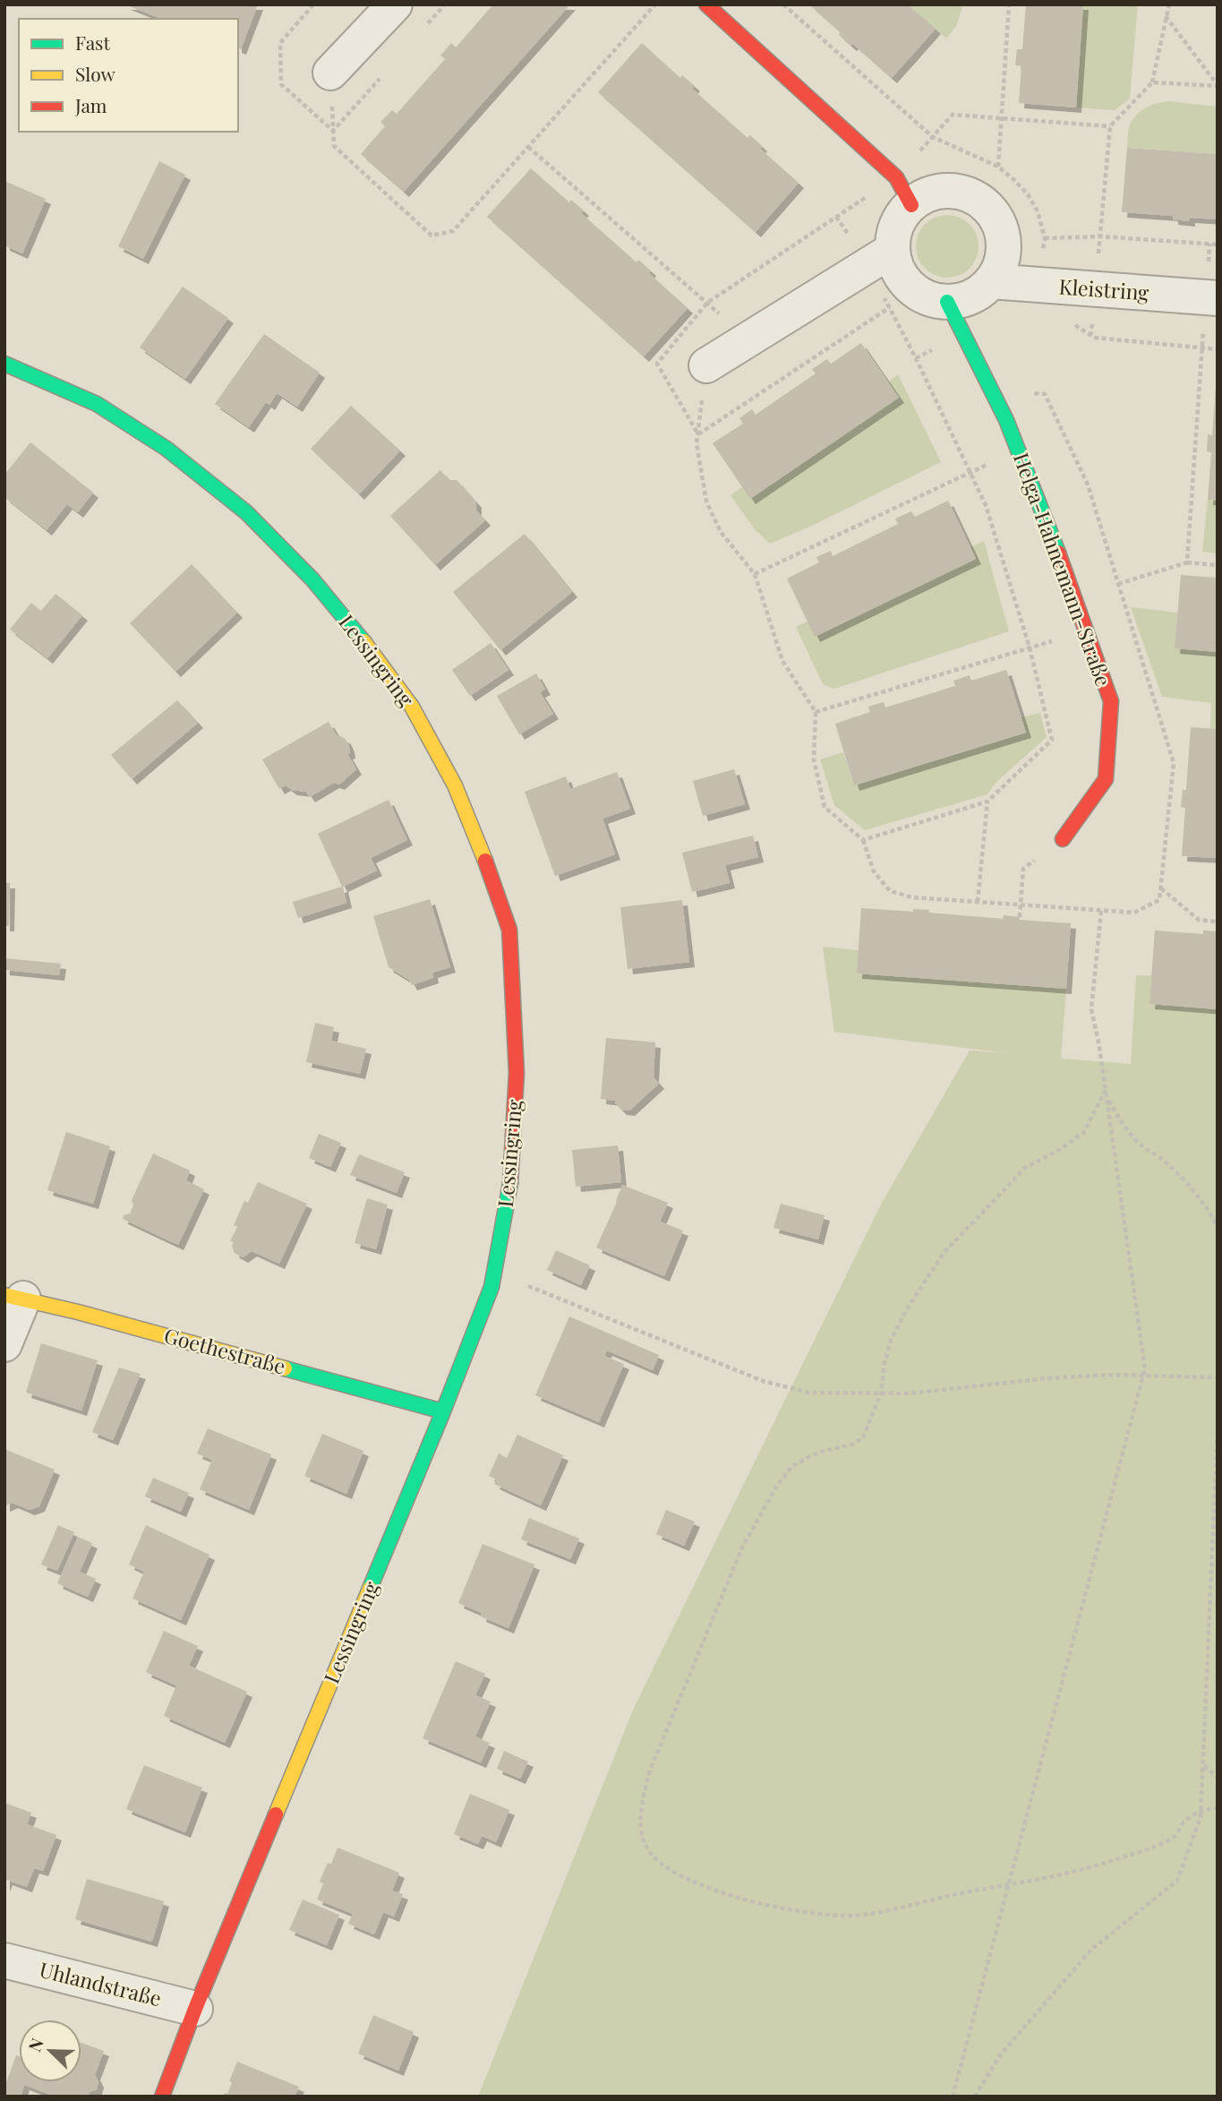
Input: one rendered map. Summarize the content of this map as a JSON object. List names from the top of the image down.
{
  "streets": {
    "street": [
      "Kleistring",
      "Helga-Hahnemann-Straße",
      "Lessingring",
      "Goethestraße",
      "Uhlandstraße"
    ]
  },
  "crossings": [
    ["Kleistring", "Helga-Hahnemann-Straße"],
    ["Lessingring", "Goethestraße"],
    ["Lessingring", "Uhlandstraße"]
  ],
  "legend": ["Fast", "Slow", "Jam"],
  "north": "top left"
}
